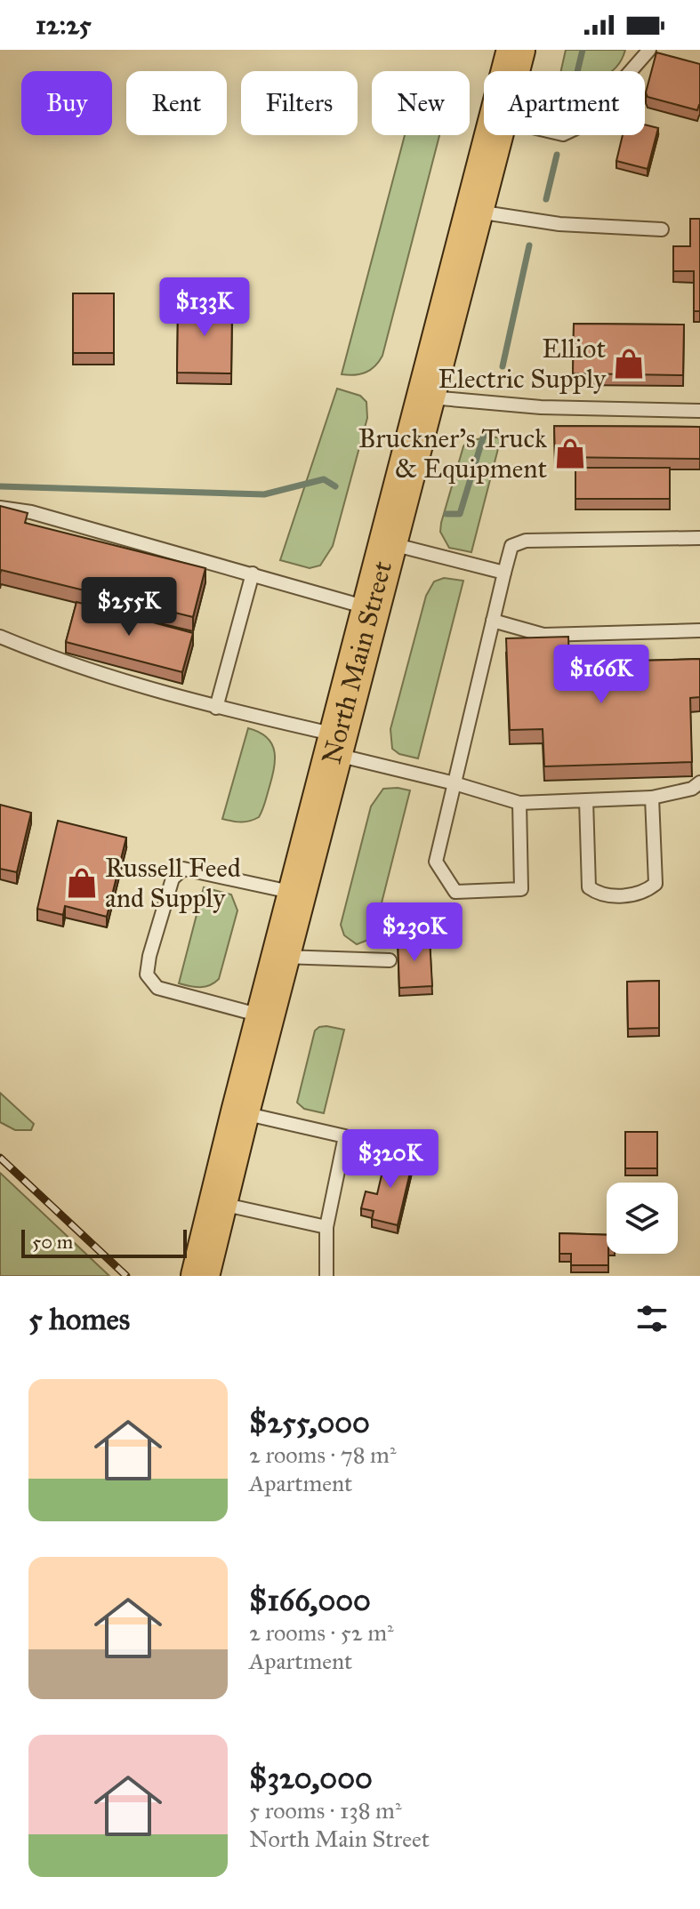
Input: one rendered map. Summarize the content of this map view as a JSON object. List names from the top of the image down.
{
  "streets": {
    "main road": ["North Main Street"]
  },
  "places": {
    "shop": ["Elliot Electric Supply", "Bruckner's Truck & Equipment", "Russell Feed and Supply"]
  },
  "scale_bar": "50 m",
  "page": {
    "status": "12:25",
    "chip": [
      "Buy",
      "Rent",
      "Filters",
      "New",
      "Apartment"
    ],
    "price": [
      "$133K",
      "$255K",
      "$166K",
      "$230K",
      "$320K"
    ],
    "scale": "50 m",
    "heading": "5 homes",
    "list": [
      {
        "name": "$255,000",
        "note": "2 rooms · 78 m² · Apartment"
      },
      {
        "name": "$166,000",
        "note": "2 rooms · 52 m² · Apartment"
      },
      {
        "name": "$320,000",
        "note": "5 rooms · 138 m² · North Main Street"
      }
    ]
  }
}
